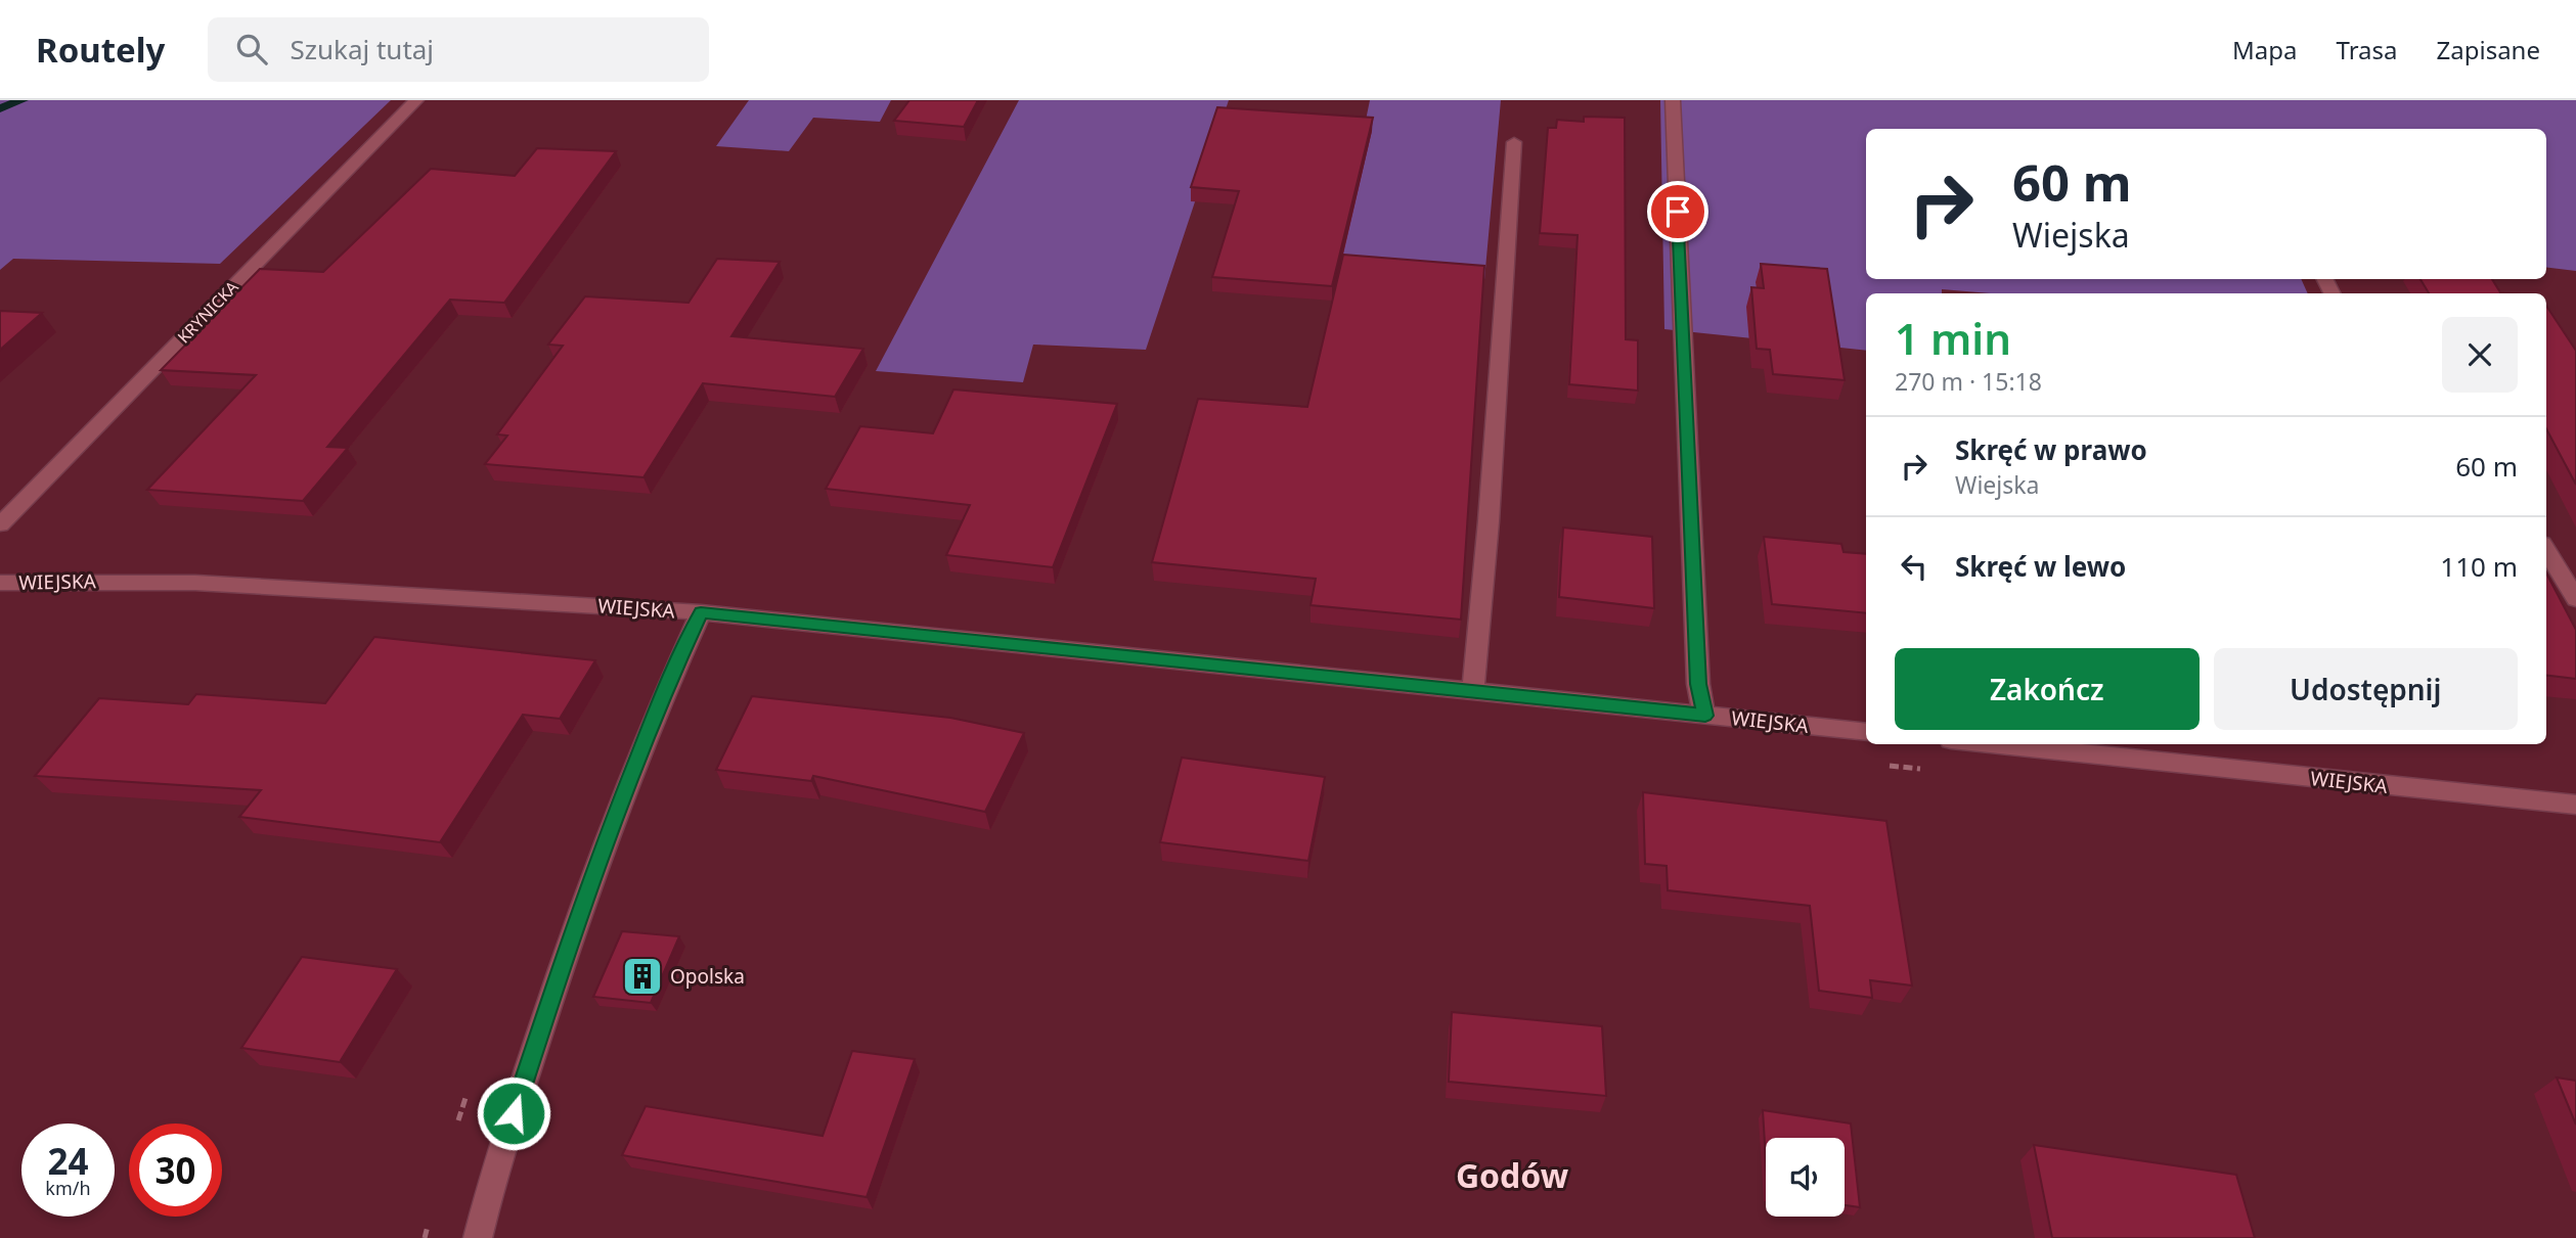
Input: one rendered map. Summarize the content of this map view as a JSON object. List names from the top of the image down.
{
  "streets": {
    "street": ["KRYNICKA", "WIEJSKA"]
  },
  "districts": ["Godów"],
  "places": {
    "building": ["Opolska"]
  },
  "page": {
    "header": "Routely",
    "search": "Szukaj tutaj",
    "nav": ["Mapa", "Trasa", "Zapisane"],
    "turn": ["60 m", "Wiejska"],
    "heading": ["1 min", "270 m · 15:18"],
    "list": [
      {
        "name": "Skręć w prawo",
        "note": "Wiejska",
        "value": "60 m"
      },
      {
        "name": "Skręć w lewo",
        "value": "110 m"
      }
    ],
    "buttons": ["Zakończ", "Udostępnij"],
    "speed": "24 km/h",
    "limit": "30"
  }
}
